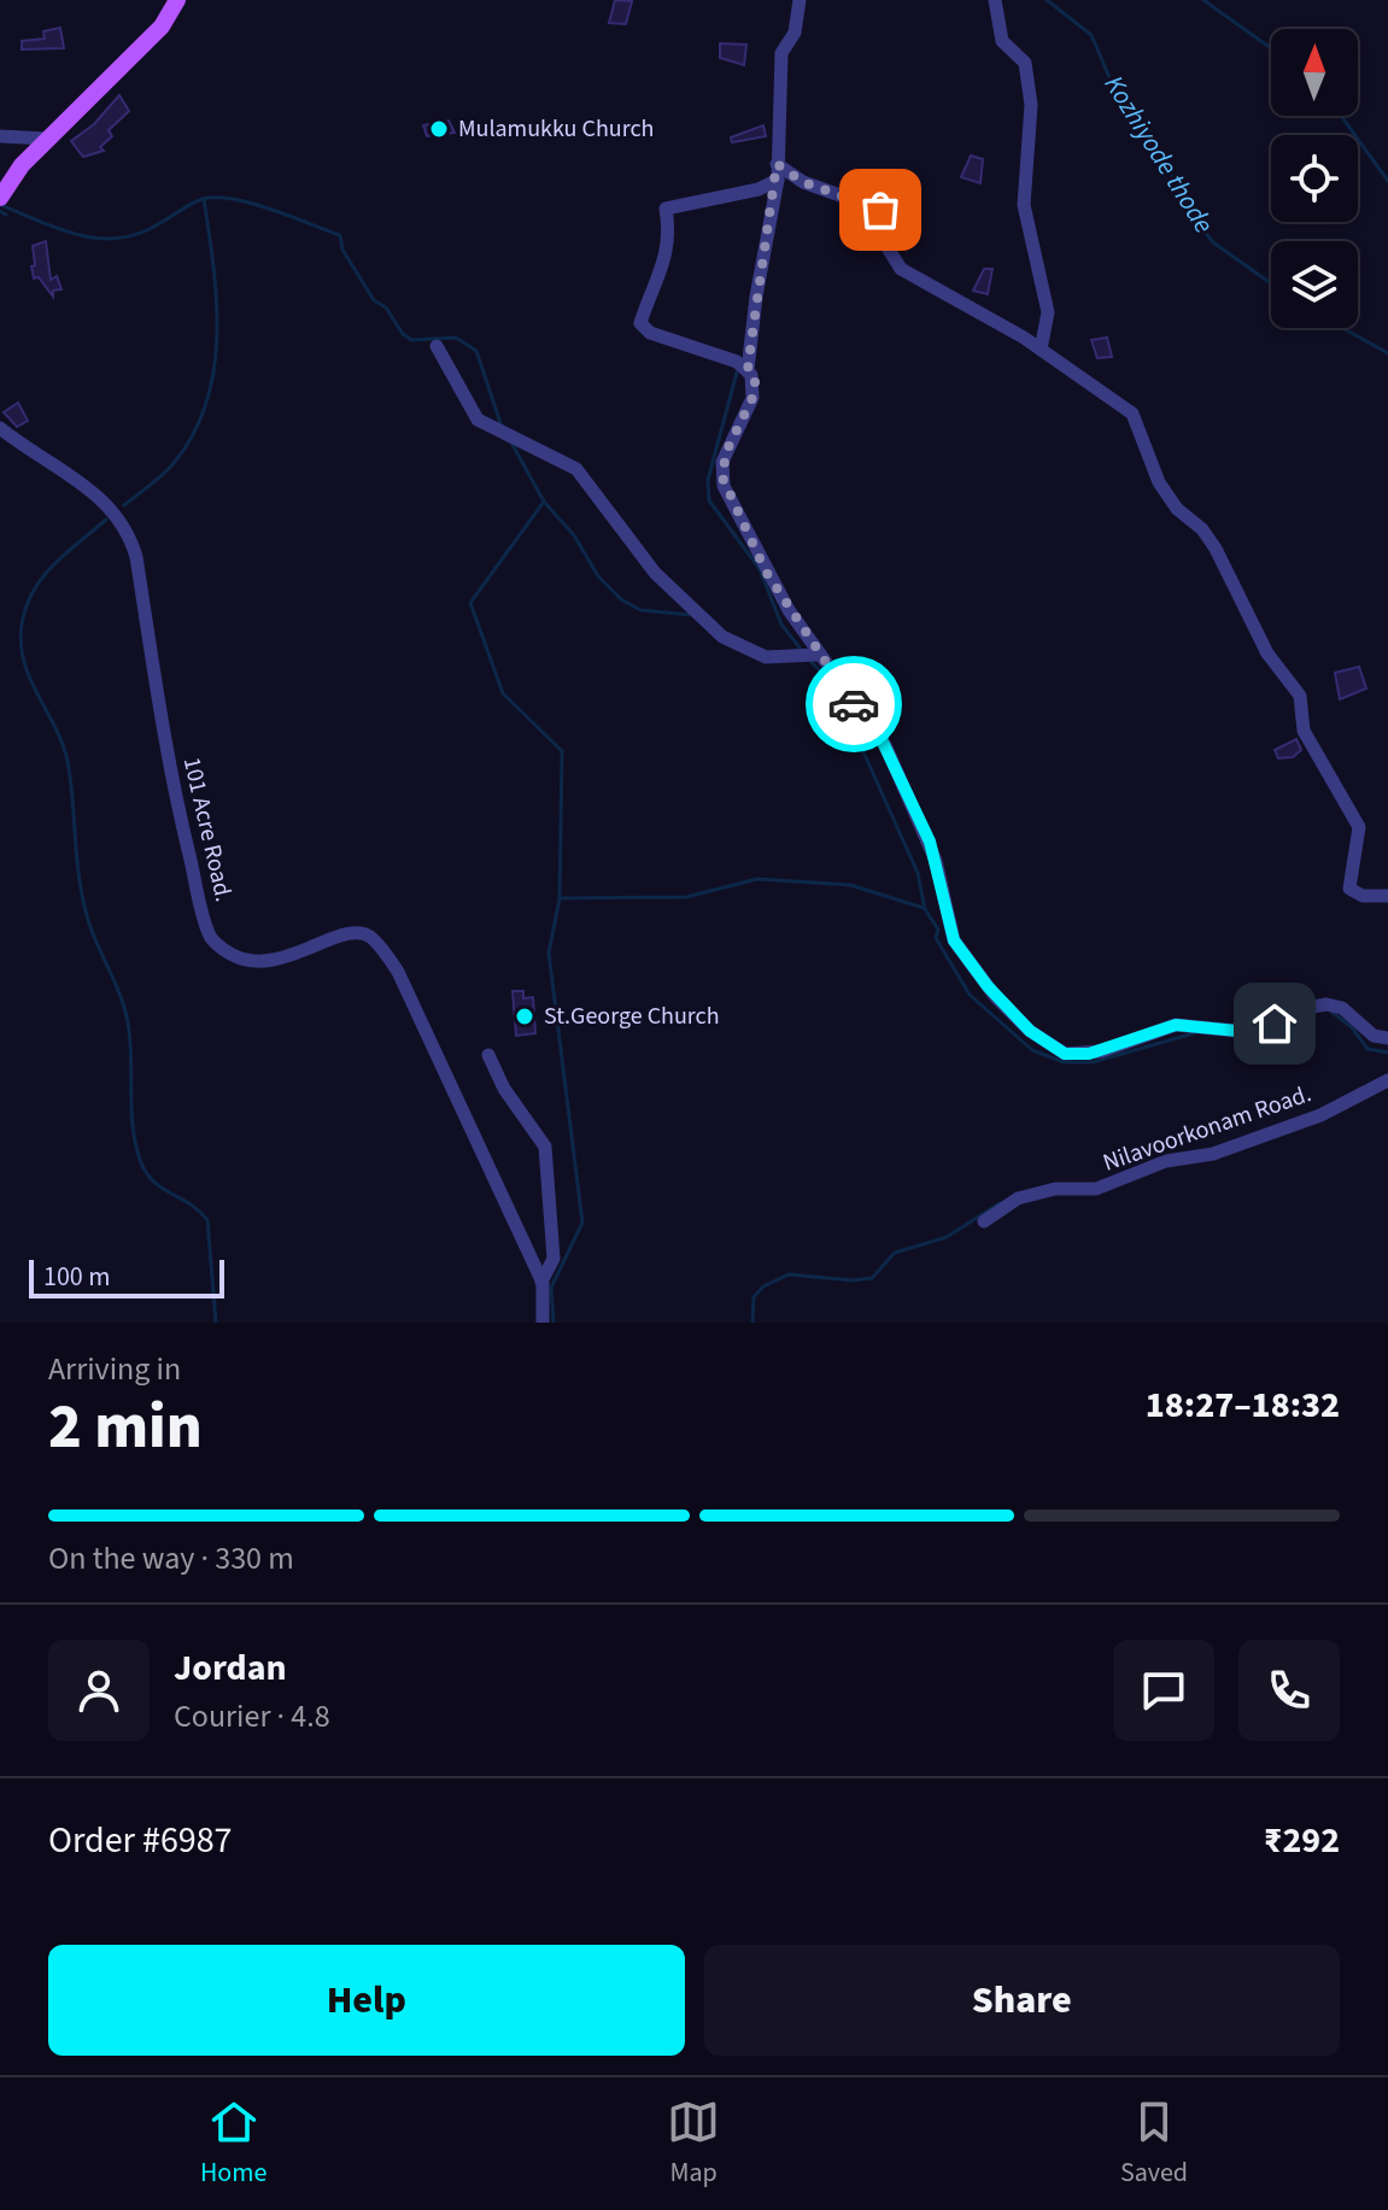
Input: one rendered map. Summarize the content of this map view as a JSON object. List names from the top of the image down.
{
  "streets": {
    "street": ["101 Acre Road.", "Nilavoorkonam Road."]
  },
  "water": ["Kozhiyode thode"],
  "places": ["Mulamukku Church", "St.George Church"],
  "scale_bar": "100 m",
  "north": "top",
  "page": {
    "scale": "100 m",
    "heading": ["2 min", "Arriving in", "18:27–18:32"],
    "panel": [
      "Jordan",
      "Courier · 4.8",
      "Order #6987",
      "₹292"
    ],
    "bar": "On the way · 330 m",
    "buttons": ["Help", "Share"],
    "tabs": ["Home", "Map", "Saved"]
  }
}
